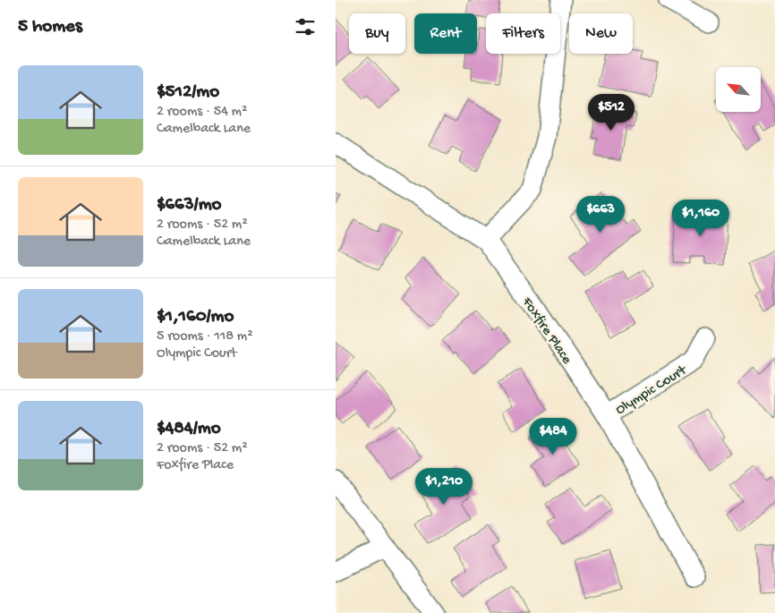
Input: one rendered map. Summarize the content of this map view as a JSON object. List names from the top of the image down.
{
  "streets": {
    "street": ["Foxfire Place", "Olympic Court"]
  },
  "crossings": [
    ["Foxfire Place", "Olympic Court"]
  ],
  "north": "top left",
  "page": {
    "heading": "5 homes",
    "chip": [
      "Buy",
      "Rent",
      "Filters",
      "New"
    ],
    "list": [
      {
        "name": "$512/mo",
        "note": "2 rooms · 54 m² · Camelback Lane"
      },
      {
        "name": "$663/mo",
        "note": "2 rooms · 52 m² · Camelback Lane"
      },
      {
        "name": "$1,160/mo",
        "note": "5 rooms · 118 m² · Olympic Court"
      },
      {
        "name": "$484/mo",
        "note": "2 rooms · 52 m² · Foxfire Place"
      }
    ],
    "price": [
      "$512",
      "$663",
      "$1,160",
      "$484",
      "$1,210"
    ]
  }
}
